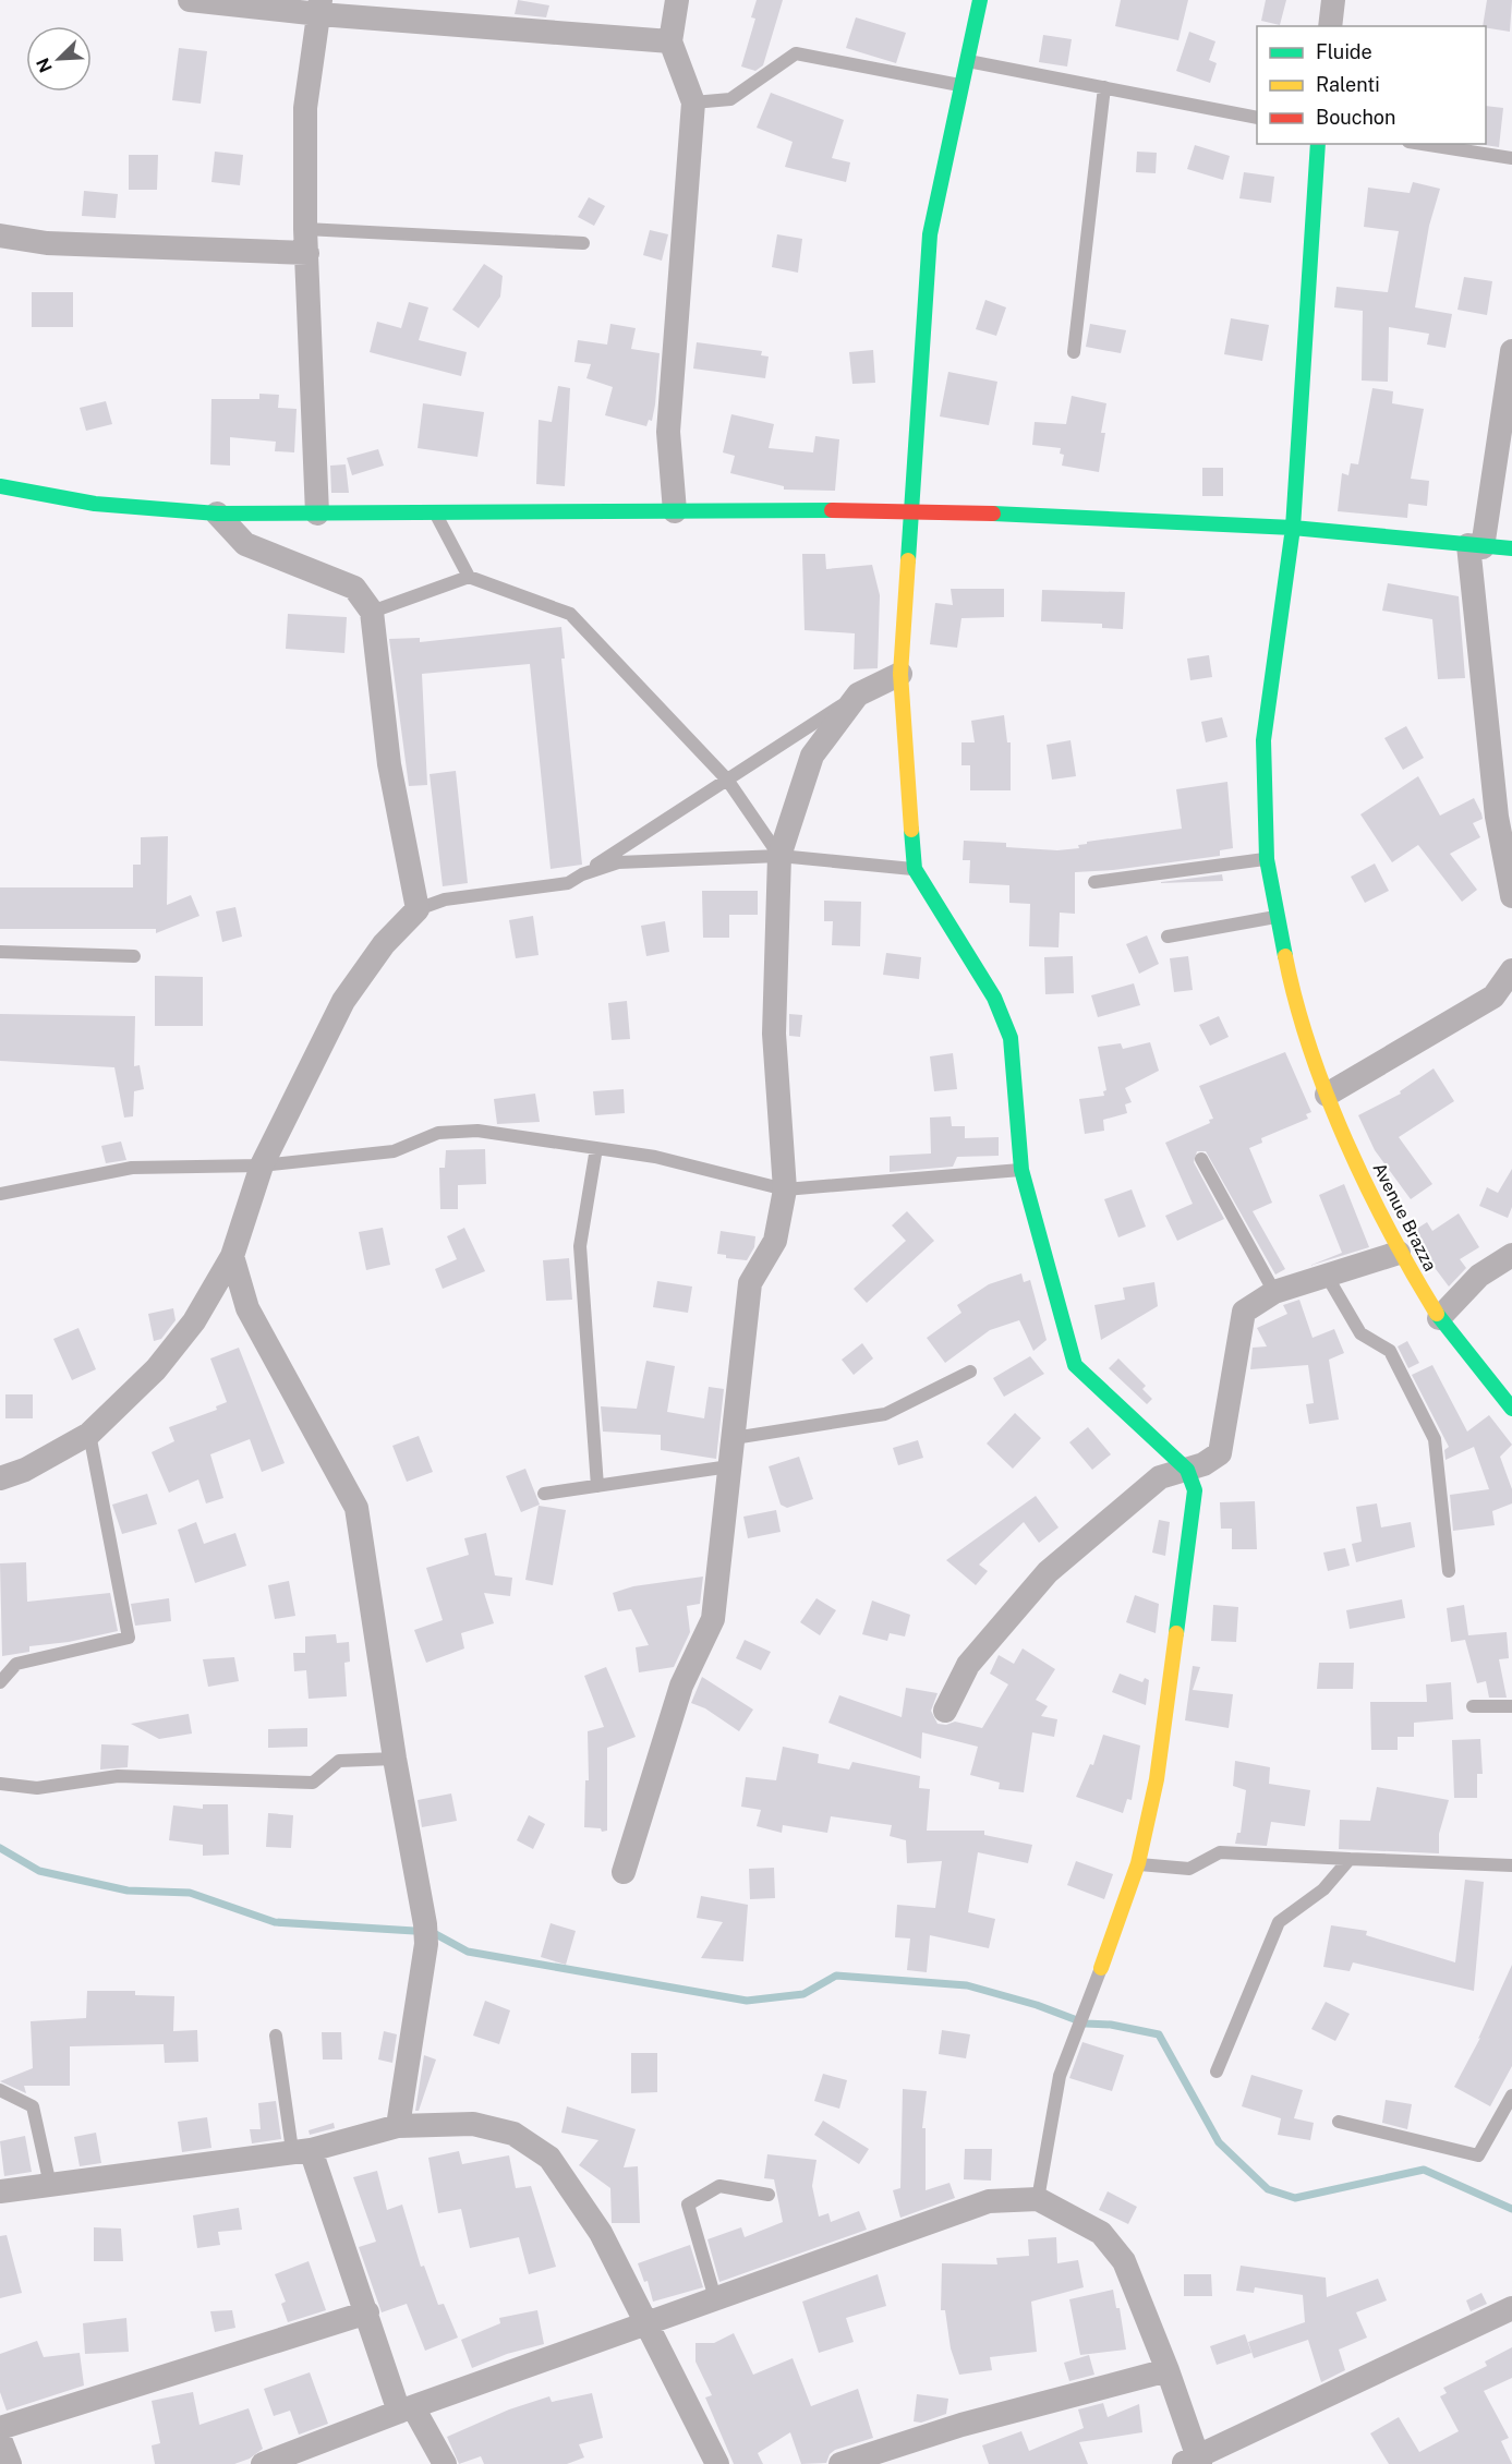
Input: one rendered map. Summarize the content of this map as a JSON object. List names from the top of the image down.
{
  "streets": {
    "street": ["Avenue Brazza"]
  },
  "legend": ["Fluide", "Ralenti", "Bouchon"],
  "north": "bottom left"
}
